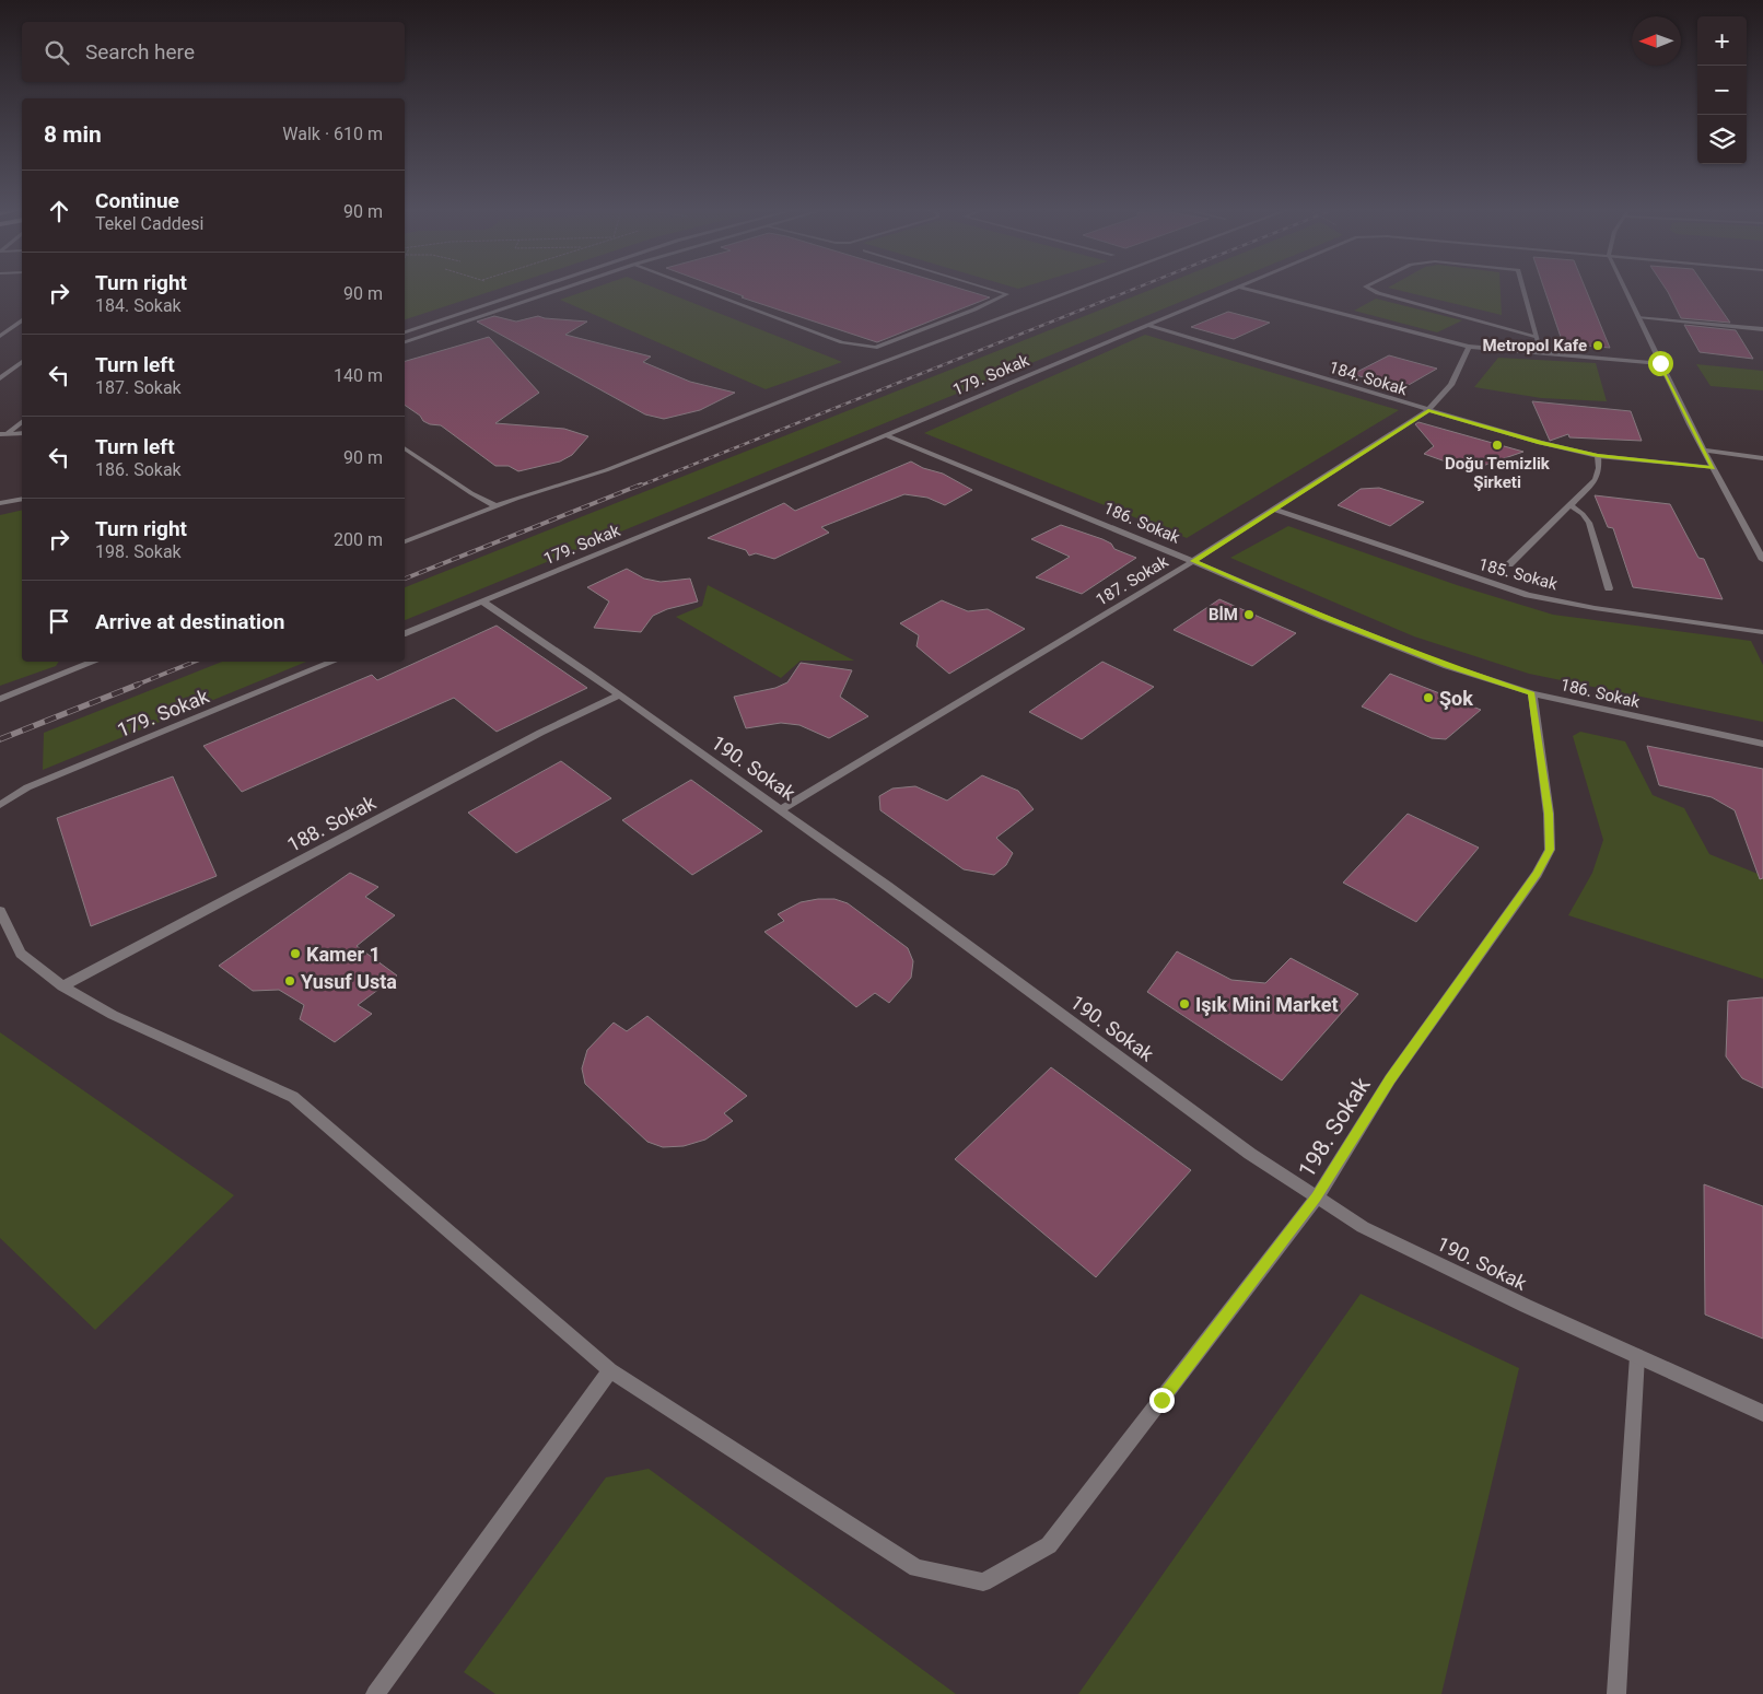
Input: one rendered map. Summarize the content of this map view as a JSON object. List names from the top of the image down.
{
  "streets": {
    "street": [
      "179. Sokak",
      "184. Sokak",
      "186. Sokak",
      "185. Sokak",
      "187. Sokak",
      "190. Sokak",
      "188. Sokak",
      "198. Sokak"
    ]
  },
  "crossings": [
    ["179. Sokak", "184. Sokak"],
    ["179. Sokak", "186. Sokak"],
    ["179. Sokak", "190. Sokak"],
    ["184. Sokak", "187. Sokak"],
    ["186. Sokak", "187. Sokak"],
    ["186. Sokak", "198. Sokak"],
    ["185. Sokak", "187. Sokak"],
    ["187. Sokak", "190. Sokak"],
    ["190. Sokak", "188. Sokak"],
    ["190. Sokak", "198. Sokak"]
  ],
  "places": [
    "Metropol Kafe",
    "Doğu Temizlik Şirketi",
    "BİM",
    "Şok",
    "Kamer 1",
    "Yusuf Usta",
    "Işık Mini Market"
  ],
  "north": "left",
  "page": {
    "map_buttons": ["+", "−"],
    "search": "Search here",
    "heading": ["8 min", "Walk · 610 m"],
    "list": [
      ["Continue", "Tekel Caddesi", "90 m"],
      ["Turn right", "184. Sokak", "90 m"],
      ["Turn left", "187. Sokak", "140 m"],
      ["Turn left", "186. Sokak", "90 m"],
      ["Turn right", "198. Sokak", "200 m"],
      "Arrive at destination"
    ]
  }
}
